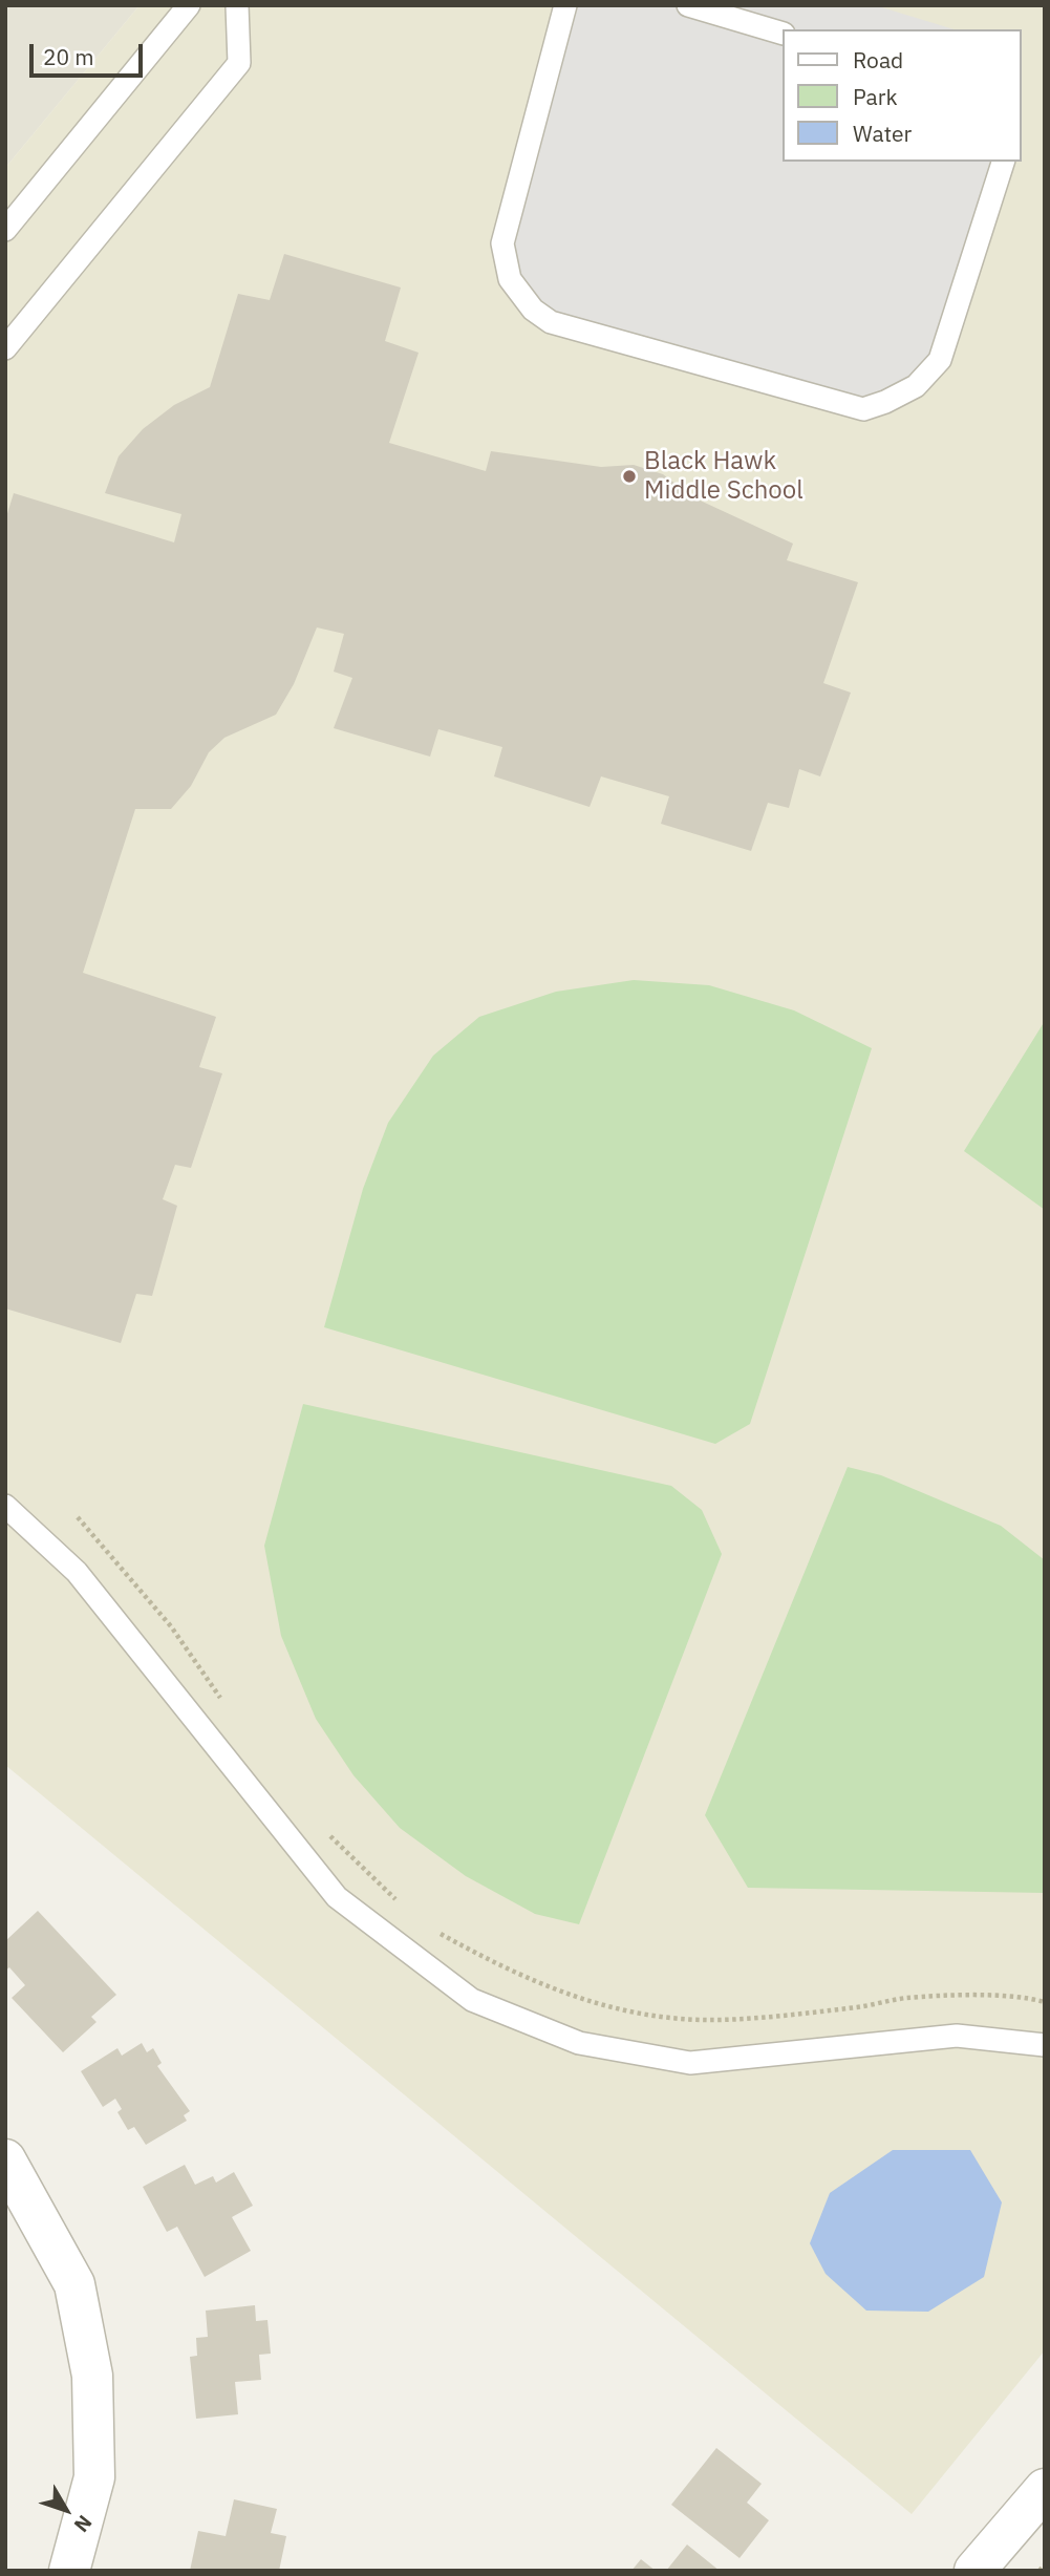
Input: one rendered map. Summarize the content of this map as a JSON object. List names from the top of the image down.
{
  "places": ["Black Hawk Middle School"],
  "legend": ["Road", "Park", "Water"],
  "scale_bar": "20 m",
  "north": "bottom right"
}
